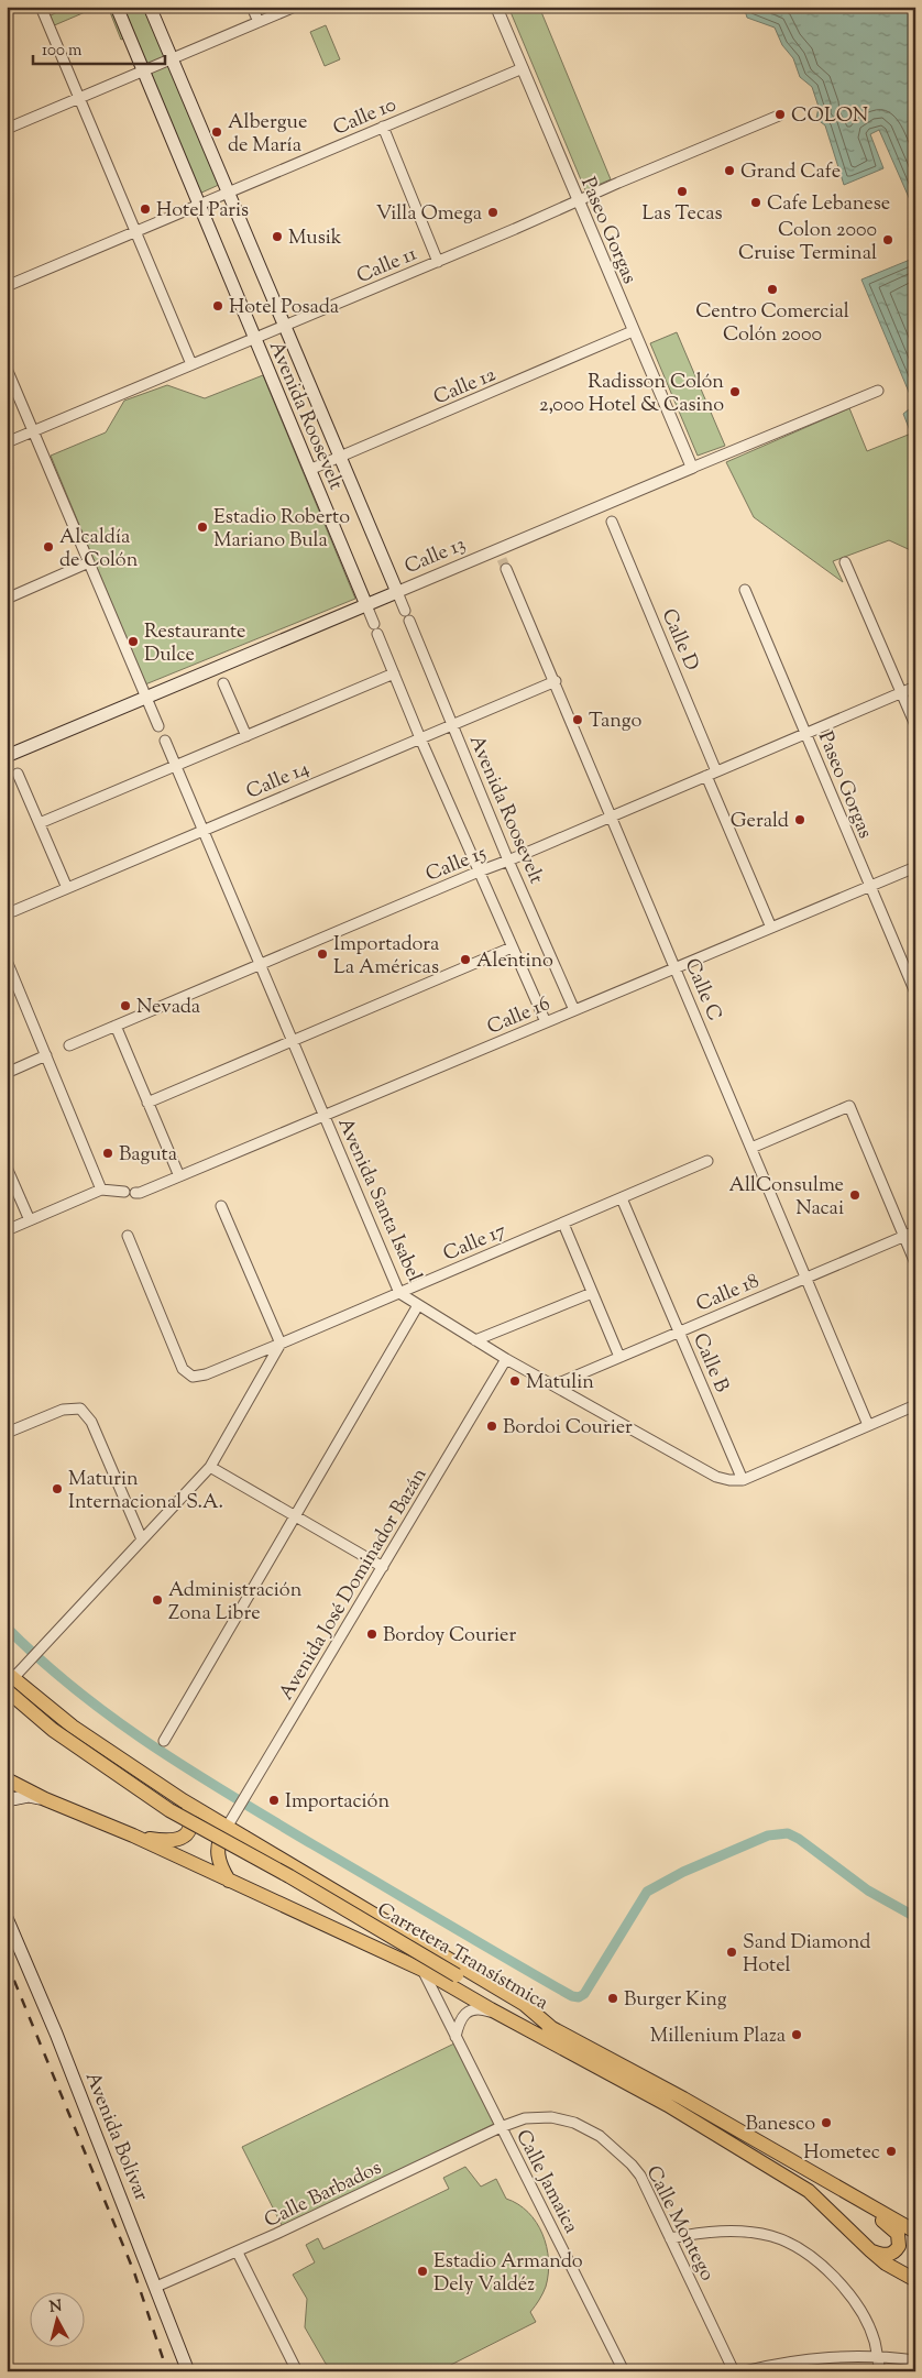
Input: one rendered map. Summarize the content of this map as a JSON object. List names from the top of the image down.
{
  "streets": {
    "main road": [
      "Avenida Roosevelt",
      "Calle 13",
      "Carretera Transístmica",
      "Avenida Bolívar"
    ],
    "street": [
      "Calle 10",
      "Paseo Gorgas",
      "Calle 11",
      "Calle 12",
      "Calle D",
      "Calle 14",
      "Calle 15",
      "Calle C",
      "Calle 16",
      "Avenida Santa Isabel",
      "Calle 17",
      "Calle 18",
      "Calle B",
      "Avenida José Dominador Bazán",
      "Calle Jamaica",
      "Calle Barbados",
      "Calle Montego"
    ]
  },
  "crossings": [
    ["Calle 10", "Paseo Gorgas"],
    ["Calle 10", "Avenida Roosevelt"],
    ["Paseo Gorgas", "Calle 11"],
    ["Paseo Gorgas", "Calle 12"],
    ["Paseo Gorgas", "Calle 13"],
    ["Paseo Gorgas", "Calle 15"],
    ["Paseo Gorgas", "Calle 16"],
    ["Calle 11", "Avenida Roosevelt"],
    ["Calle 12", "Avenida Roosevelt"],
    ["Avenida Roosevelt", "Calle 13"],
    ["Avenida Roosevelt", "Calle 14"],
    ["Avenida Roosevelt", "Calle 15"],
    ["Avenida Roosevelt", "Calle 16"],
    ["Calle 13", "Calle D"],
    ["Calle D", "Calle 15"],
    ["Calle 14", "Calle C"],
    ["Calle 14", "Avenida Santa Isabel"],
    ["Calle 15", "Calle C"],
    ["Calle 15", "Avenida Santa Isabel"],
    ["Calle C", "Calle 16"],
    ["Calle C", "Calle 18"],
    ["Calle 16", "Avenida Santa Isabel"],
    ["Avenida Santa Isabel", "Calle 17"],
    ["Avenida Santa Isabel", "Calle 18"],
    ["Avenida Santa Isabel", "Calle B"],
    ["Avenida Santa Isabel", "Avenida José Dominador Bazán"],
    ["Calle 17", "Calle B"],
    ["Calle 18", "Calle B"],
    ["Carretera Transístmica", "Calle Jamaica"],
    ["Avenida Bolívar", "Calle Barbados"],
    ["Calle Jamaica", "Calle Barbados"],
    ["Calle Jamaica", "Calle Montego"],
    ["Calle Barbados", "Calle Montego"]
  ],
  "places": [
    "COLON",
    "Albergue de María",
    "Grand Cafe",
    "Las Tecas",
    "Cafe Lebanese",
    "Hotel Paris",
    "Villa Omega",
    "Musik",
    "Colon 2000 Cruise Terminal",
    "Centro Comercial Colón 2000",
    "Hotel Posada",
    "Radisson Colón 2,000 Hotel & Casino",
    "Estadio Roberto Mariano Bula",
    "Alcaldía de Colón",
    "Restaurante Dulce",
    "Tango",
    "Gerald",
    "Importadora La Américas",
    "Alentino",
    "Nevada",
    "Baguta",
    "AllConsulme Nacai",
    "Matulin",
    "Bordoi Courier",
    "Maturin Internacional S.A.",
    "Administración Zona Libre",
    "Bordoy Courier",
    "Importación",
    "Sand Diamond Hotel",
    "Burger King",
    "Millenium Plaza",
    "Banesco",
    "Hometec",
    "Estadio Armando Dely Valdéz"
  ],
  "scale_bar": "100 m",
  "north": "top"
}
